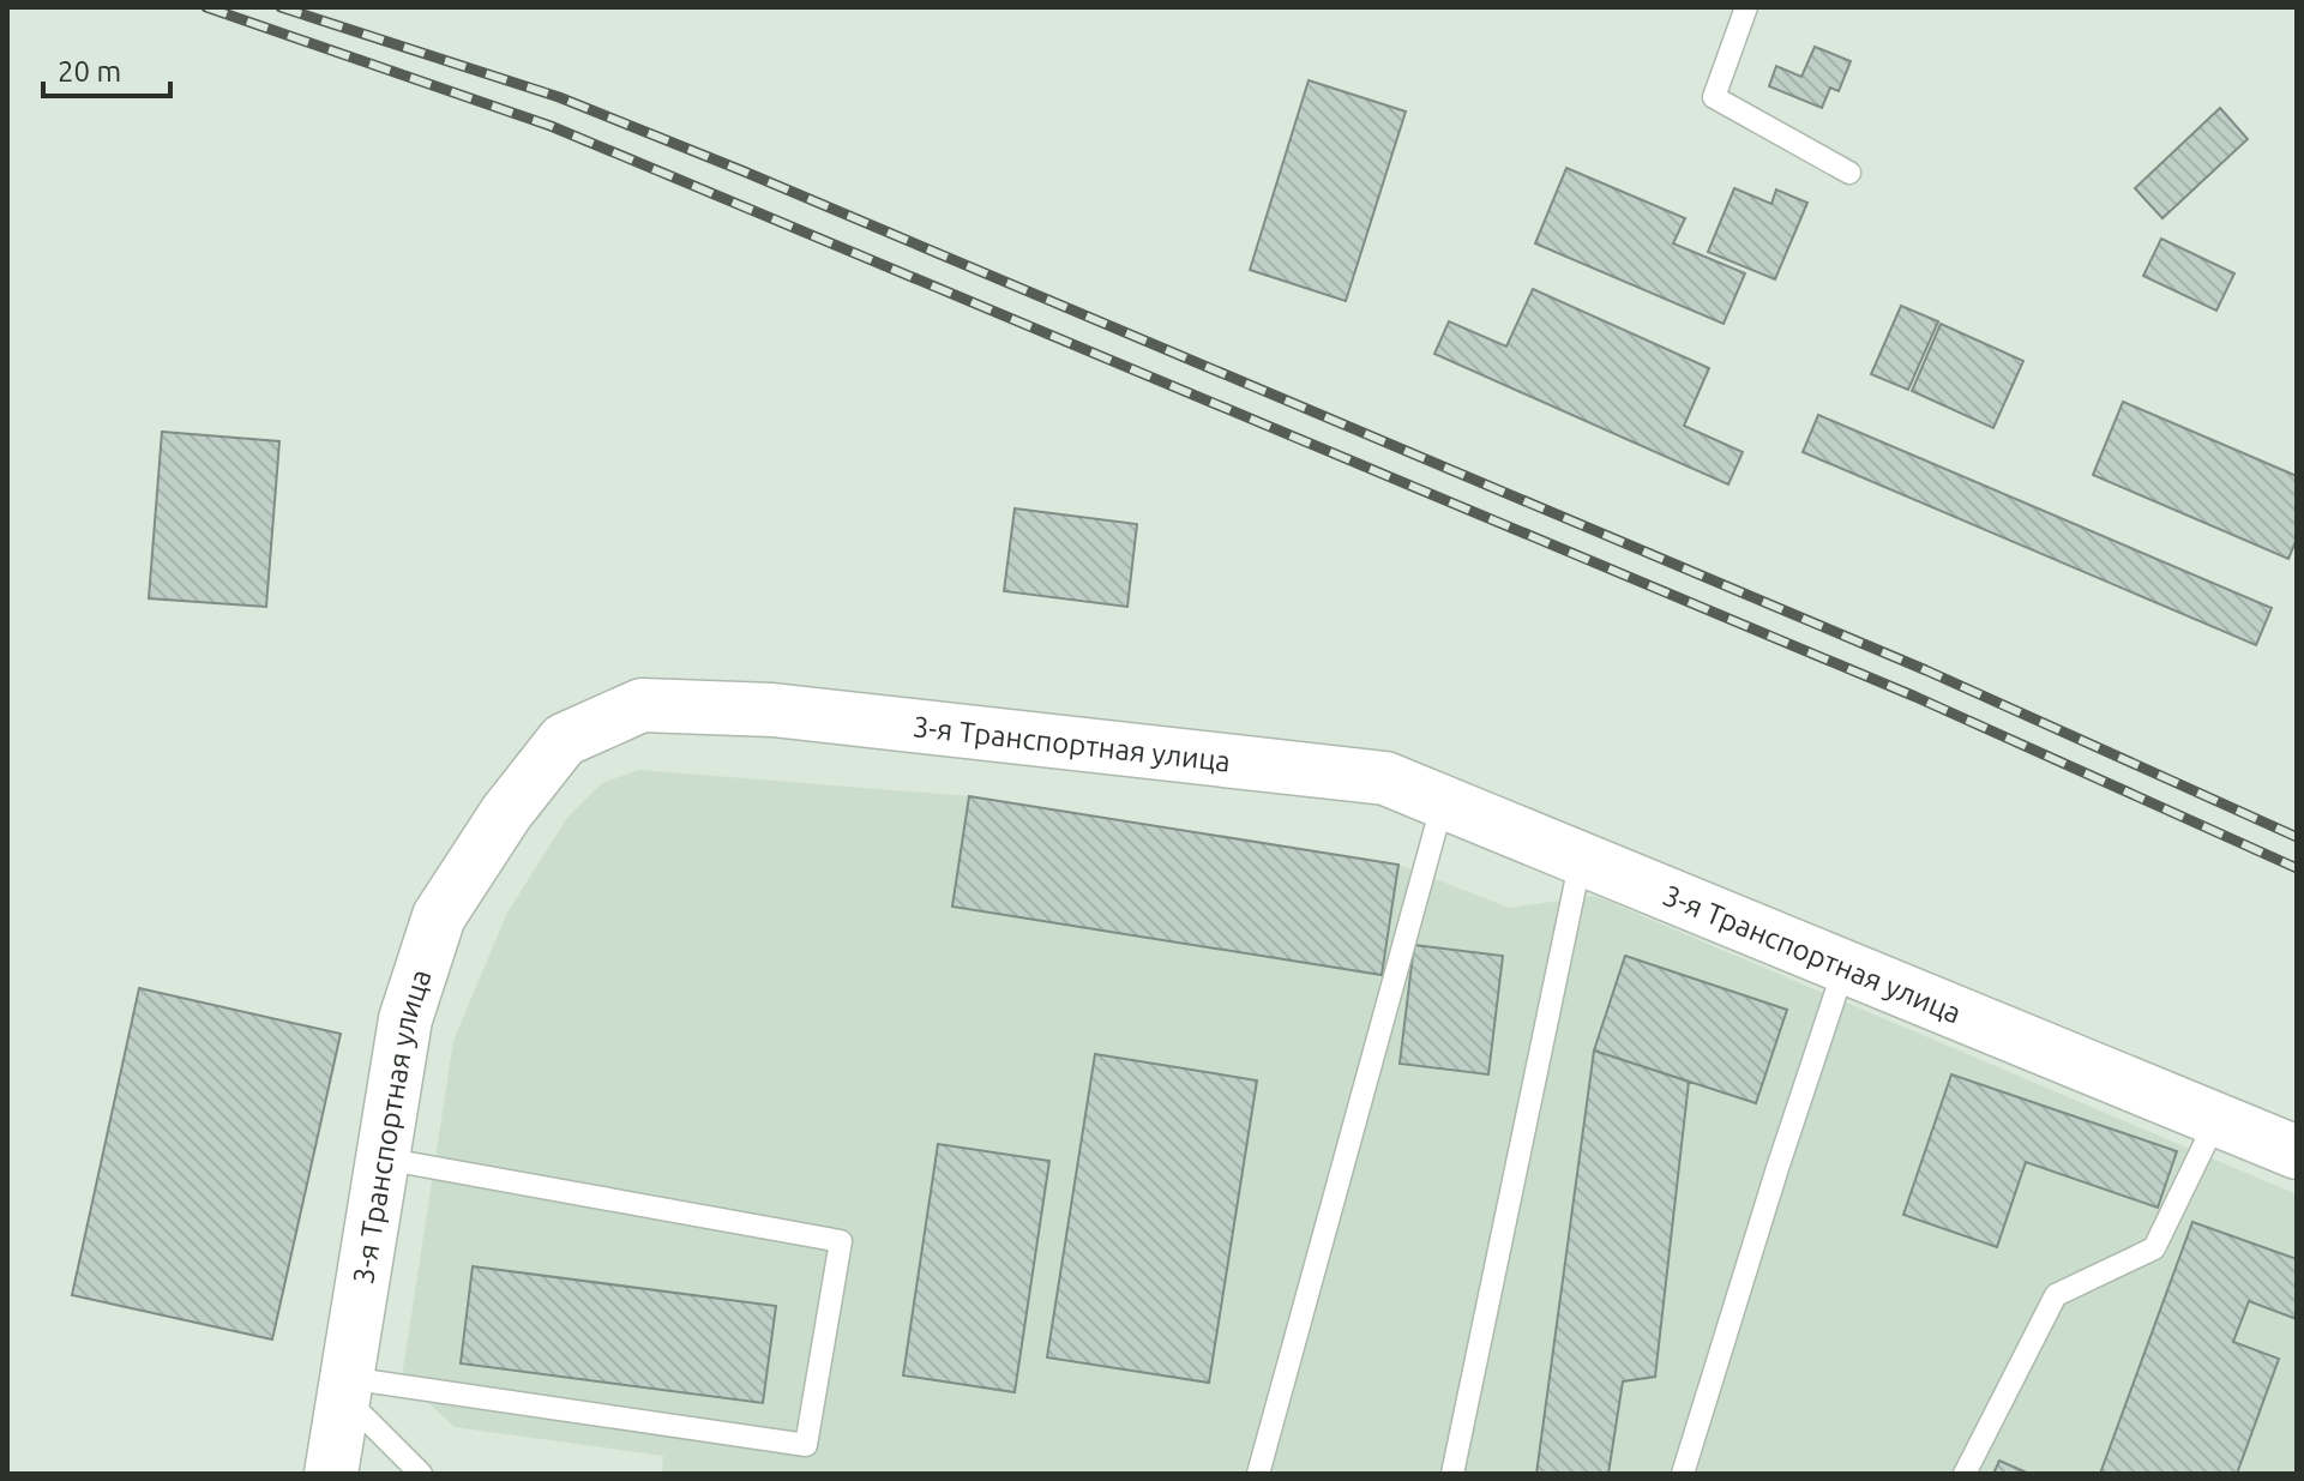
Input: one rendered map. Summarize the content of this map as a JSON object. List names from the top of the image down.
{
  "streets": {
    "street": ["3-я Транспортная улица"]
  },
  "scale_bar": "20 m"
}
